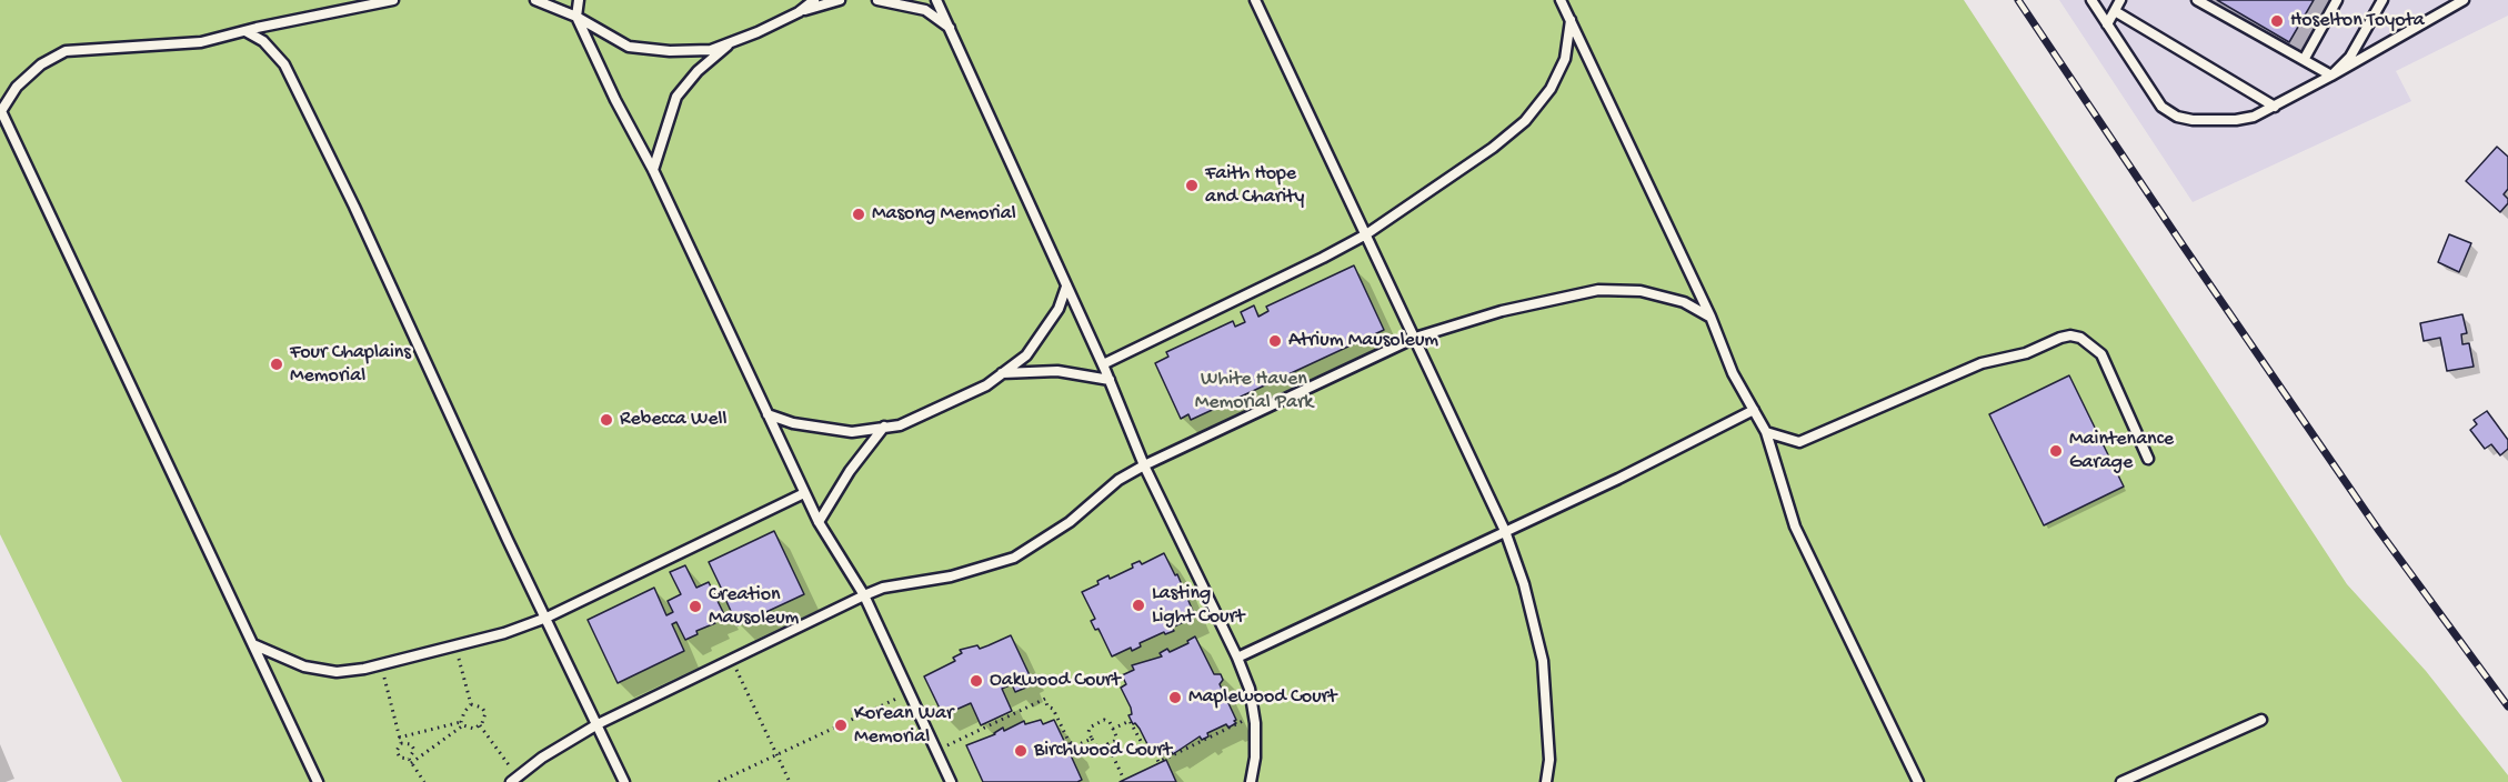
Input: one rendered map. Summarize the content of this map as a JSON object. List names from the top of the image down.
{
  "parks": ["White Haven Memorial Park"],
  "places": [
    "Hoselton Toyota",
    "Faith Hope and Charity",
    "Masong Memorial",
    "Atrium Mausoleum",
    "Four Chaplains Memorial",
    "Rebecca Well",
    "Maintenance Garage",
    "Lasting Light Court",
    "Creation Mausoleum",
    "Oakwood Court",
    "Maplewood Court",
    "Korean War Memorial",
    "Birchwood Court"
  ]
}
